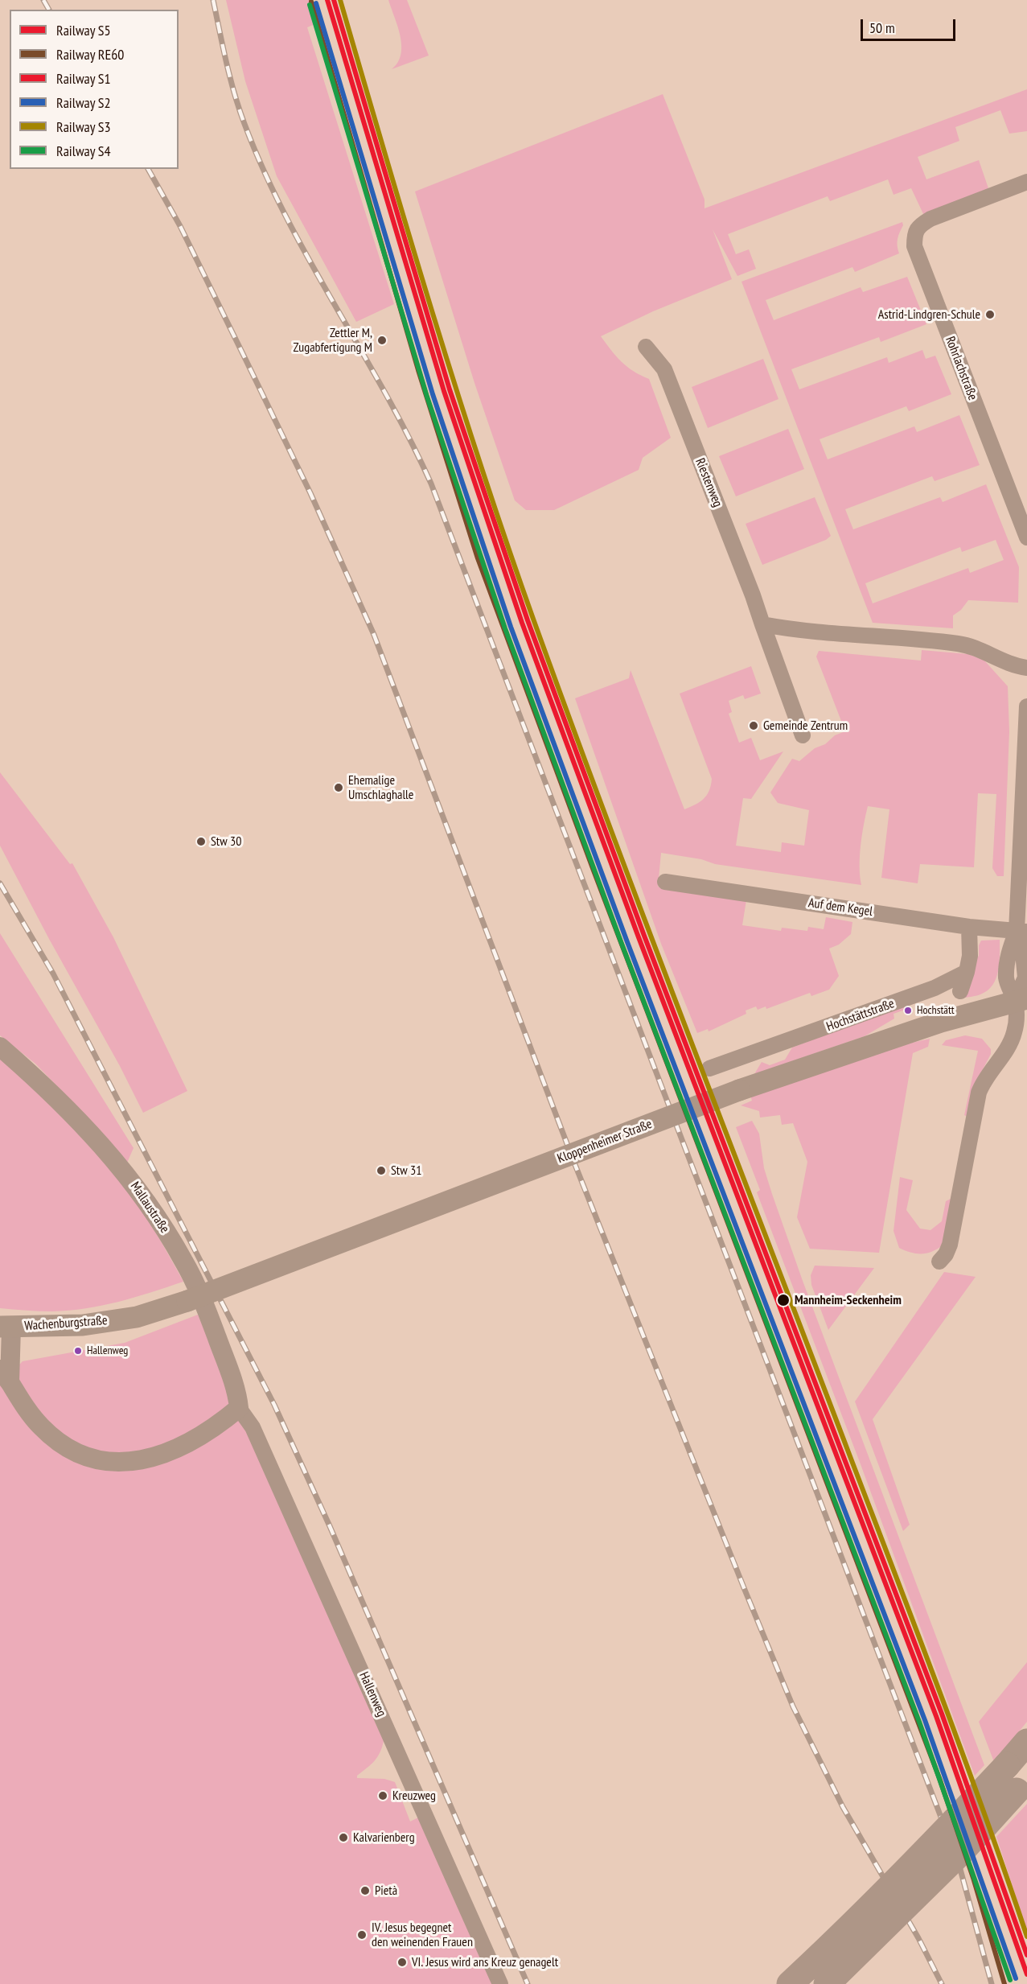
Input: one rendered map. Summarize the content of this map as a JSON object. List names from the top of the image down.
{
  "streets": {
    "main road": ["Kloppenheimer Straße", "Wachenburgstraße"],
    "street": [
      "Rohrlachstraße",
      "Riestenweg",
      "Auf dem Kegel",
      "Hochstättstraße",
      "Mallaustraße",
      "Hallenweg"
    ]
  },
  "crossings": [
    ["Kloppenheimer Straße", "Wachenburgstraße"],
    ["Mallaustraße", "Hallenweg"]
  ],
  "places": [
    "Astrid-Lindgren-Schule",
    "Zettler M, Zugabfertigung M",
    "Gemeinde Zentrum",
    "Ehemalige Umschlaghalle",
    "Stw 30",
    "Hochstätt",
    "Stw 31",
    "Mannheim-Seckenheim",
    "Hallenweg",
    "Kreuzweg",
    "Kalvarienberg",
    "Pietà",
    "IV. Jesus begegnet den weinenden Frauen",
    "VI. Jesus wird ans Kreuz genagelt"
  ],
  "lines": [
    "rail line S5",
    "rail line S1",
    "rail line S3",
    "rail line RE60",
    "rail line S2",
    "rail line S4"
  ],
  "legend": [
    "Railway S5",
    "Railway RE60",
    "Railway S1",
    "Railway S2",
    "Railway S3",
    "Railway S4"
  ],
  "scale_bar": "50 m"
}
